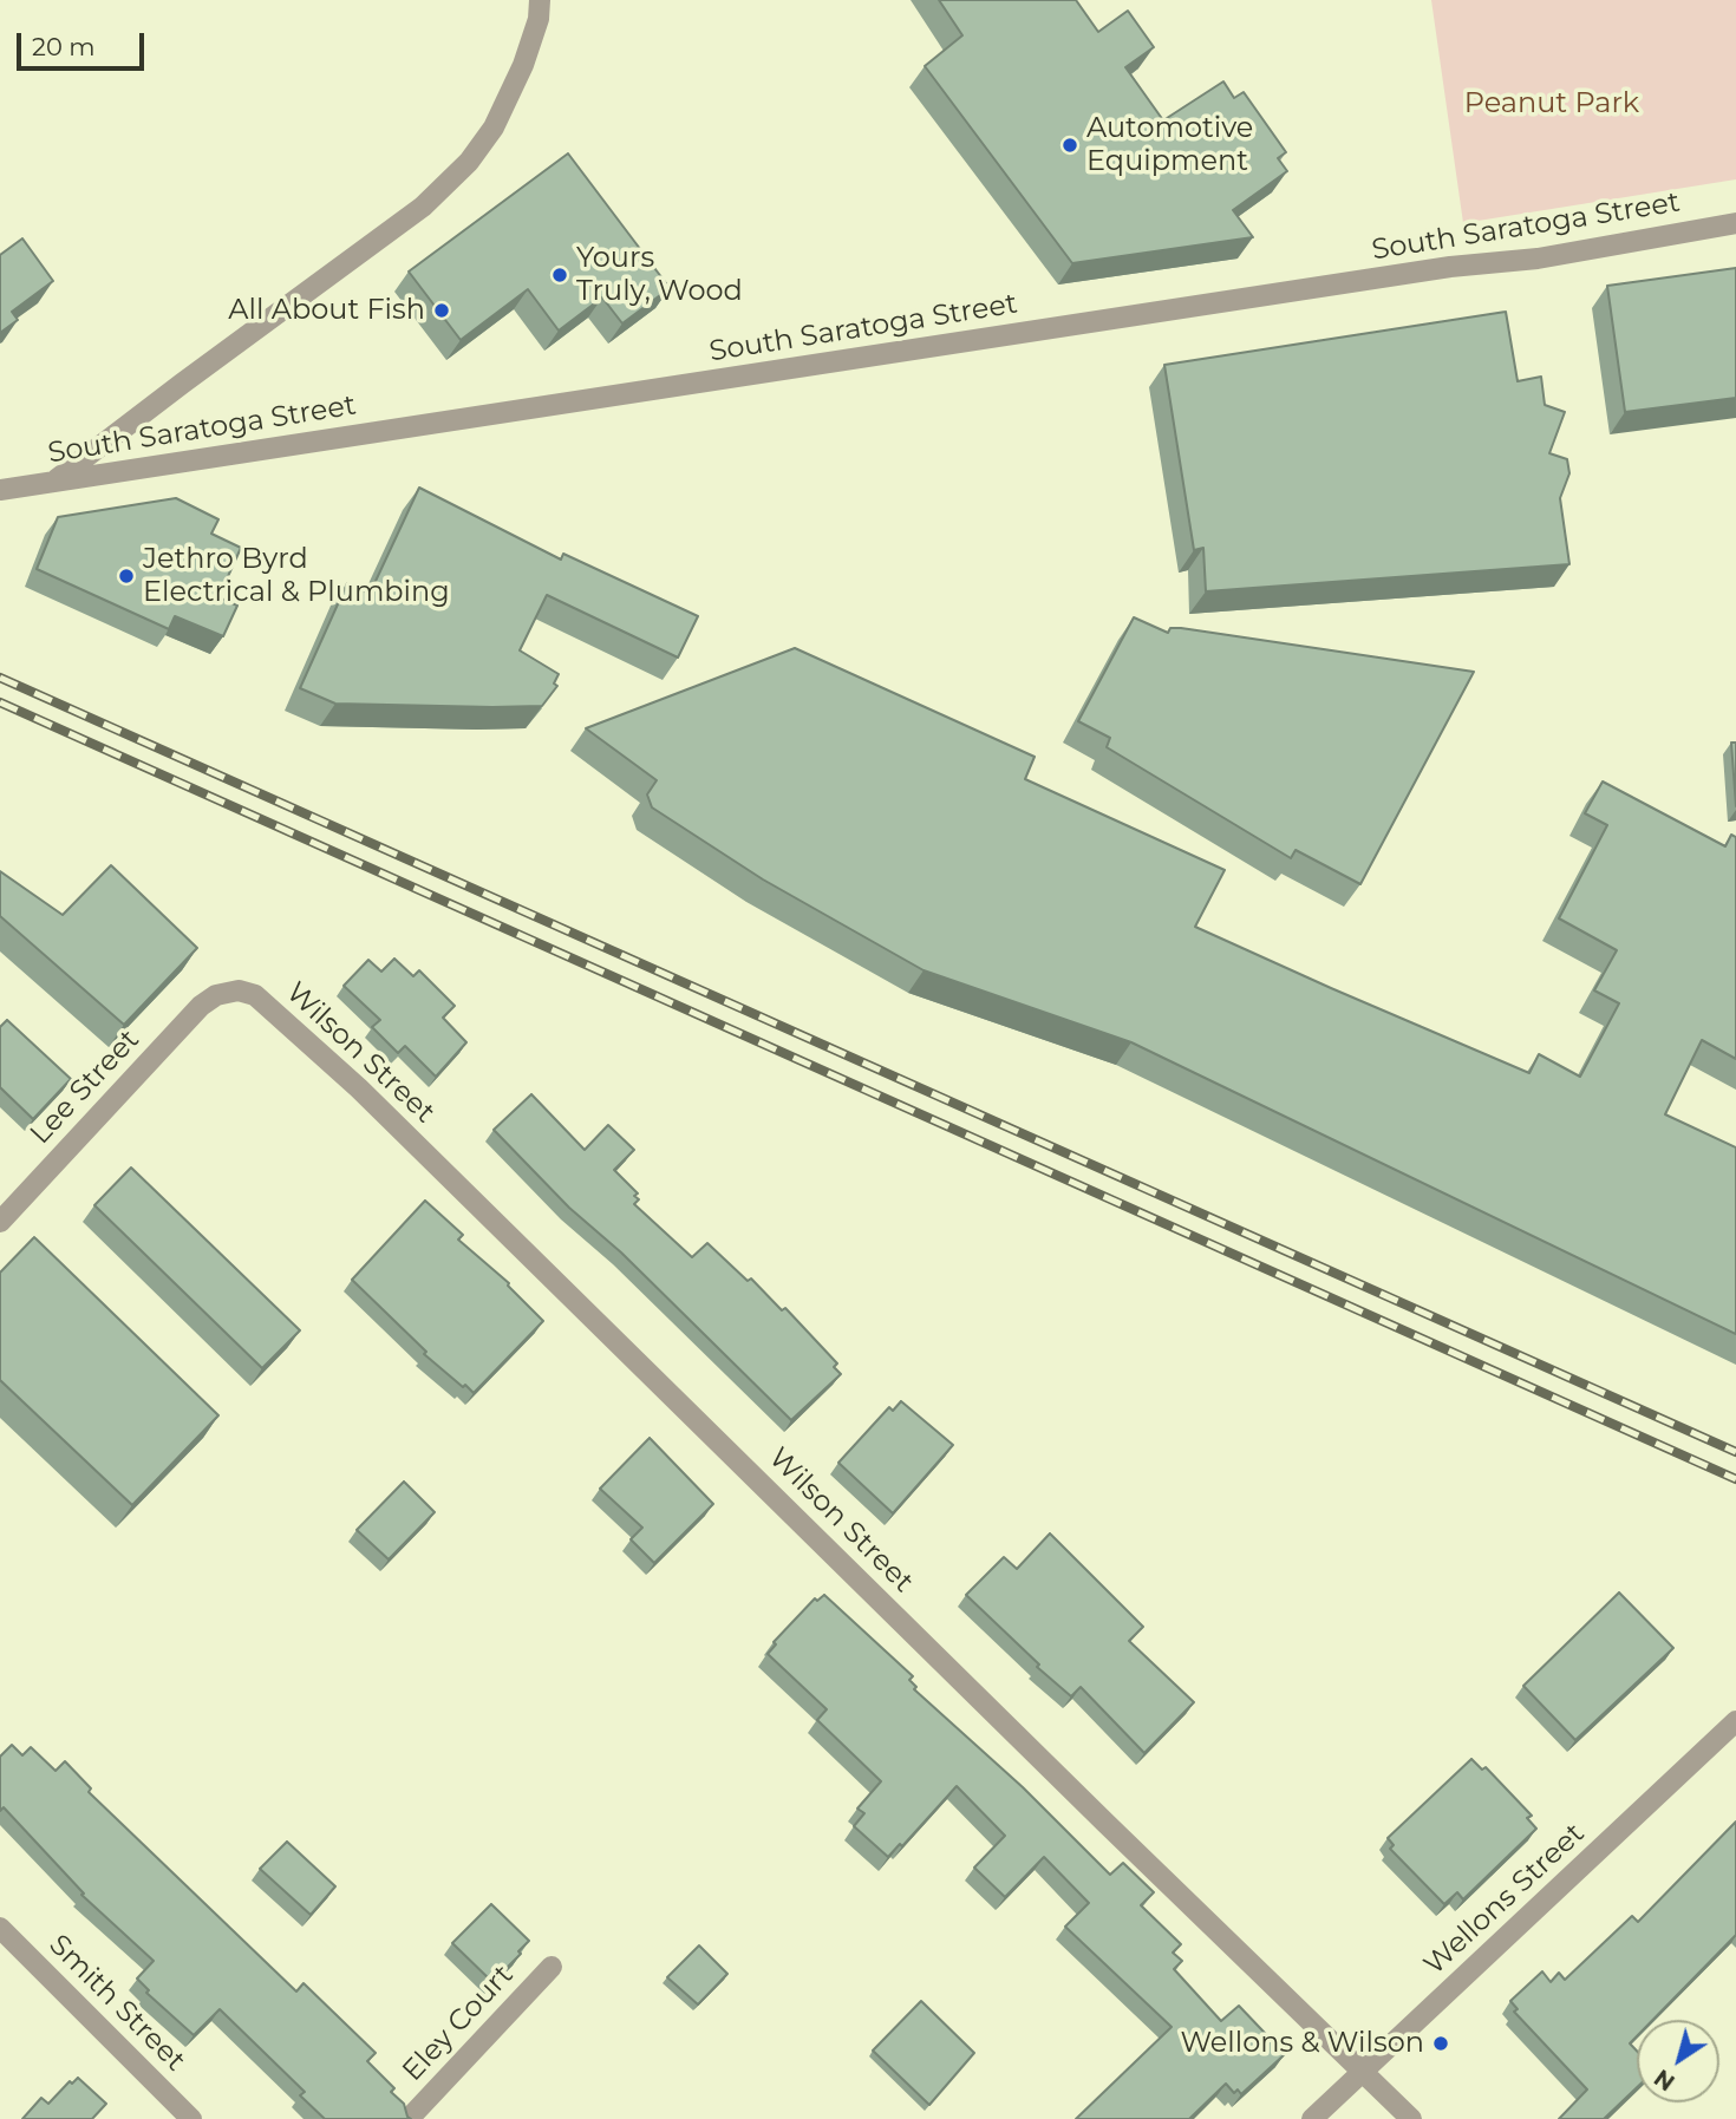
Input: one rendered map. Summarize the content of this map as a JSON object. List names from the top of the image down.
{
  "streets": {
    "street": [
      "South Saratoga Street",
      "Wilson Street",
      "Lee Street",
      "Wellons Street",
      "Smith Street",
      "Eley Court"
    ]
  },
  "crossings": [
    ["Wilson Street", "Lee Street"],
    ["Wilson Street", "Wellons Street"]
  ],
  "parks": ["Peanut Park"],
  "places": [
    "Automotive Equipment",
    "Yours Truly, Wood",
    "All About Fish",
    "Jethro Byrd Electrical & Plumbing",
    "Wellons & Wilson"
  ],
  "scale_bar": "20 m",
  "north": "bottom left"
}
